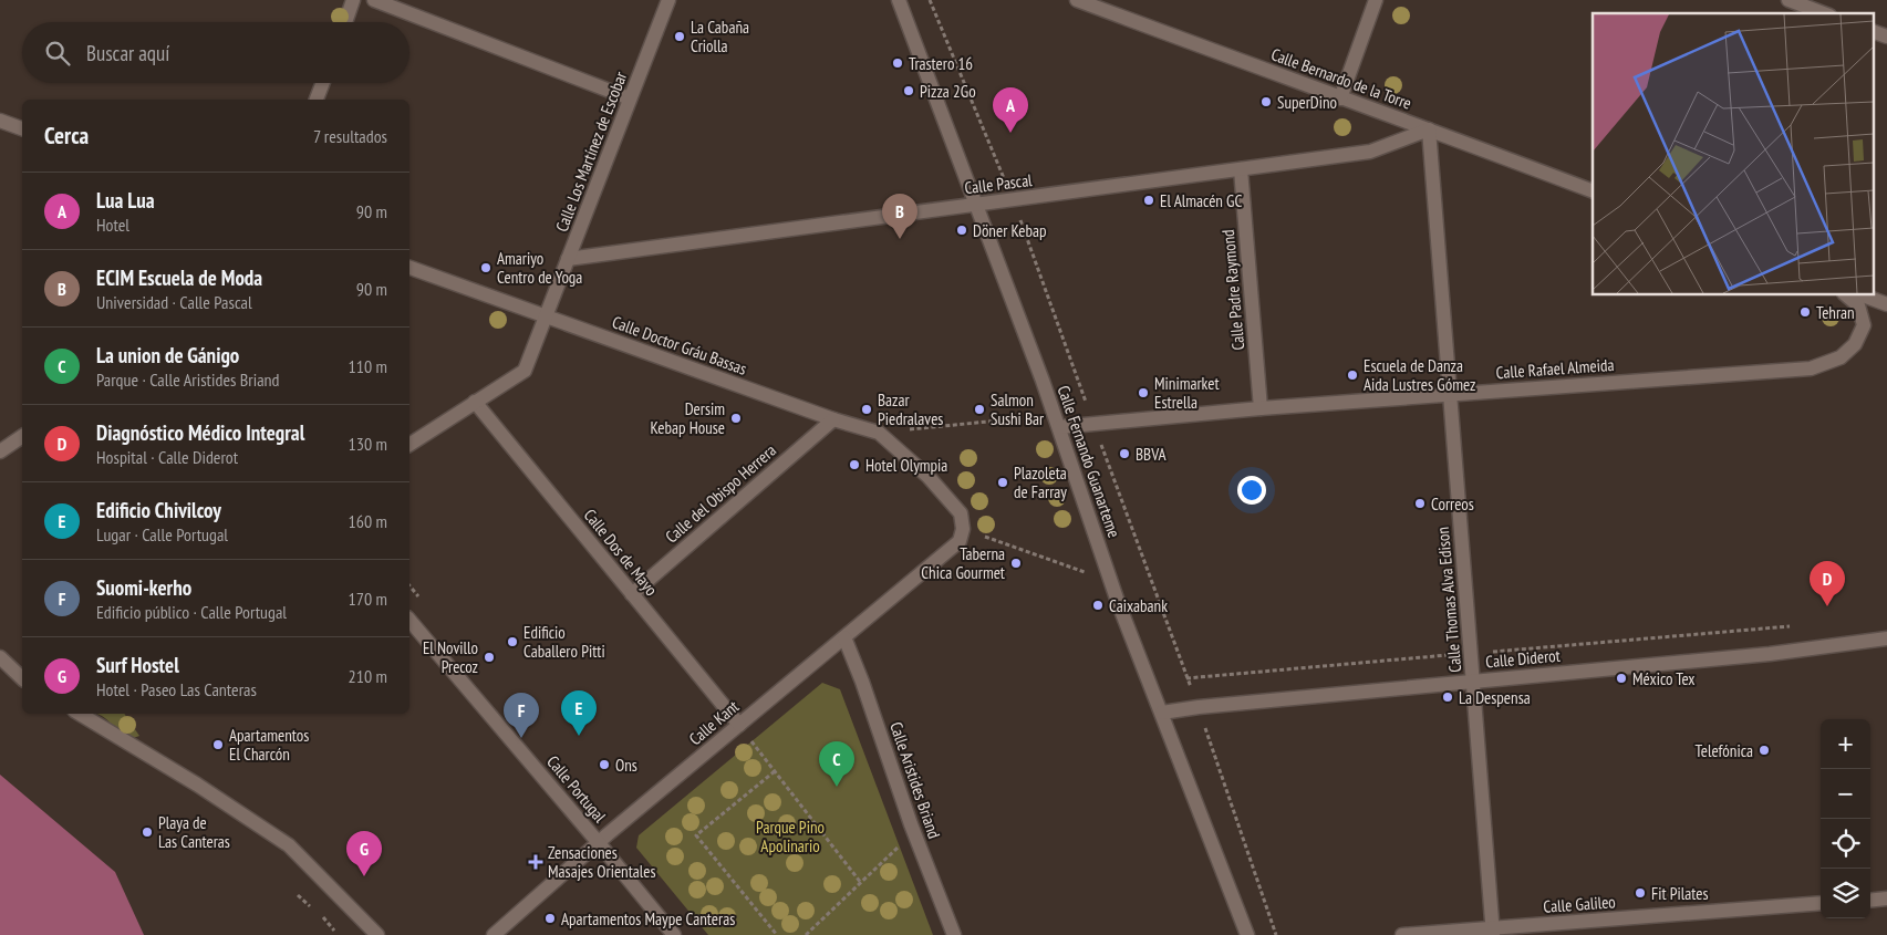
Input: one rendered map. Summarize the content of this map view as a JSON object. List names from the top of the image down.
{
  "streets": {
    "street": [
      "Calle Bernardo de la Torre",
      "Calle Los Martínez de Escobar",
      "Calle Pascal",
      "Calle Padre Raymond",
      "Calle Doctor Gráu Bassas",
      "Calle Rafael Almeida",
      "Calle Fernando Guanarteme",
      "Calle del Obispo Herrera",
      "Calle Dos de Mayo",
      "Calle Thomas Alva Edison",
      "Calle Diderot",
      "Calle Kant",
      "Calle Aristides Briand",
      "Calle Portugal",
      "Calle Galileo"
    ]
  },
  "crossings": [
    ["Calle Bernardo de la Torre", "Calle Pascal"],
    ["Calle Bernardo de la Torre", "Calle Thomas Alva Edison"],
    ["Calle Los Martínez de Escobar", "Calle Pascal"],
    ["Calle Los Martínez de Escobar", "Calle Doctor Gráu Bassas"],
    ["Calle Los Martínez de Escobar", "Calle Dos de Mayo"],
    ["Calle Pascal", "Calle Padre Raymond"],
    ["Calle Pascal", "Calle Fernando Guanarteme"],
    ["Calle Pascal", "Calle Thomas Alva Edison"],
    ["Calle Padre Raymond", "Calle Rafael Almeida"],
    ["Calle Doctor Gráu Bassas", "Calle del Obispo Herrera"],
    ["Calle Doctor Gráu Bassas", "Calle Kant"],
    ["Calle Rafael Almeida", "Calle Fernando Guanarteme"],
    ["Calle Rafael Almeida", "Calle Thomas Alva Edison"],
    ["Calle Fernando Guanarteme", "Calle Diderot"],
    ["Calle del Obispo Herrera", "Calle Dos de Mayo"],
    ["Calle Dos de Mayo", "Calle Kant"],
    ["Calle Thomas Alva Edison", "Calle Diderot"],
    ["Calle Thomas Alva Edison", "Calle Galileo"],
    ["Calle Kant", "Calle Aristides Briand"],
    ["Calle Kant", "Calle Portugal"]
  ],
  "parks": ["Parque Pino Apolinario"],
  "places": {
    "other": [
      "La Cabaña Criolla",
      "Trastero 16",
      "Pizza 2Go",
      "SuperDino",
      "El Almacén GC",
      "Döner Kebap",
      "Amariyo Centro de Yoga",
      "Tehran",
      "Escuela de Danza Aida Lustres Gómez",
      "Minimarket Estrella",
      "Bazar Piedralaves",
      "Salmon Sushi Bar",
      "Dersim Kebap House",
      "BBVA",
      "Hotel Olympia",
      "Plazoleta de Farray",
      "Correos",
      "Taberna Chica Gourmet",
      "Caixabank",
      "Edificio Caballero Pitti",
      "El Novillo Precoz",
      "México Tex",
      "La Despensa",
      "Apartamentos El Charcón",
      "Telefónica",
      "Ons",
      "Playa de Las Canteras",
      "Fit Pilates",
      "Apartamentos Maype Canteras"
    ],
    "health": ["Zensaciones Masajes Orientales"]
  },
  "page": {
    "search": "Buscar aquí",
    "pins": [
      "A",
      "B",
      "D",
      "E",
      "F",
      "C",
      "G"
    ],
    "heading": ["Cerca", "7 resultados"],
    "list": [
      {
        "mark": "A",
        "name": "Lua Lua",
        "note": "Hotel",
        "value": "90 m"
      },
      {
        "mark": "B",
        "name": "ECIM Escuela de Moda",
        "note": "Universidad · Calle Pascal",
        "value": "90 m"
      },
      {
        "mark": "C",
        "name": "La union de Gánigo",
        "note": "Parque · Calle Aristides Briand",
        "value": "110 m"
      },
      {
        "mark": "D",
        "name": "Diagnóstico Médico Integral",
        "note": "Hospital · Calle Diderot",
        "value": "130 m"
      },
      {
        "mark": "E",
        "name": "Edificio Chivilcoy",
        "note": "Lugar · Calle Portugal",
        "value": "160 m"
      },
      {
        "mark": "F",
        "name": "Suomi-kerho",
        "note": "Edificio público · Calle Portugal",
        "value": "170 m"
      },
      {
        "mark": "G",
        "name": "Surf Hostel",
        "note": "Hotel · Paseo Las Canteras",
        "value": "210 m"
      }
    ],
    "map_buttons": ["+", "−"]
  }
}
